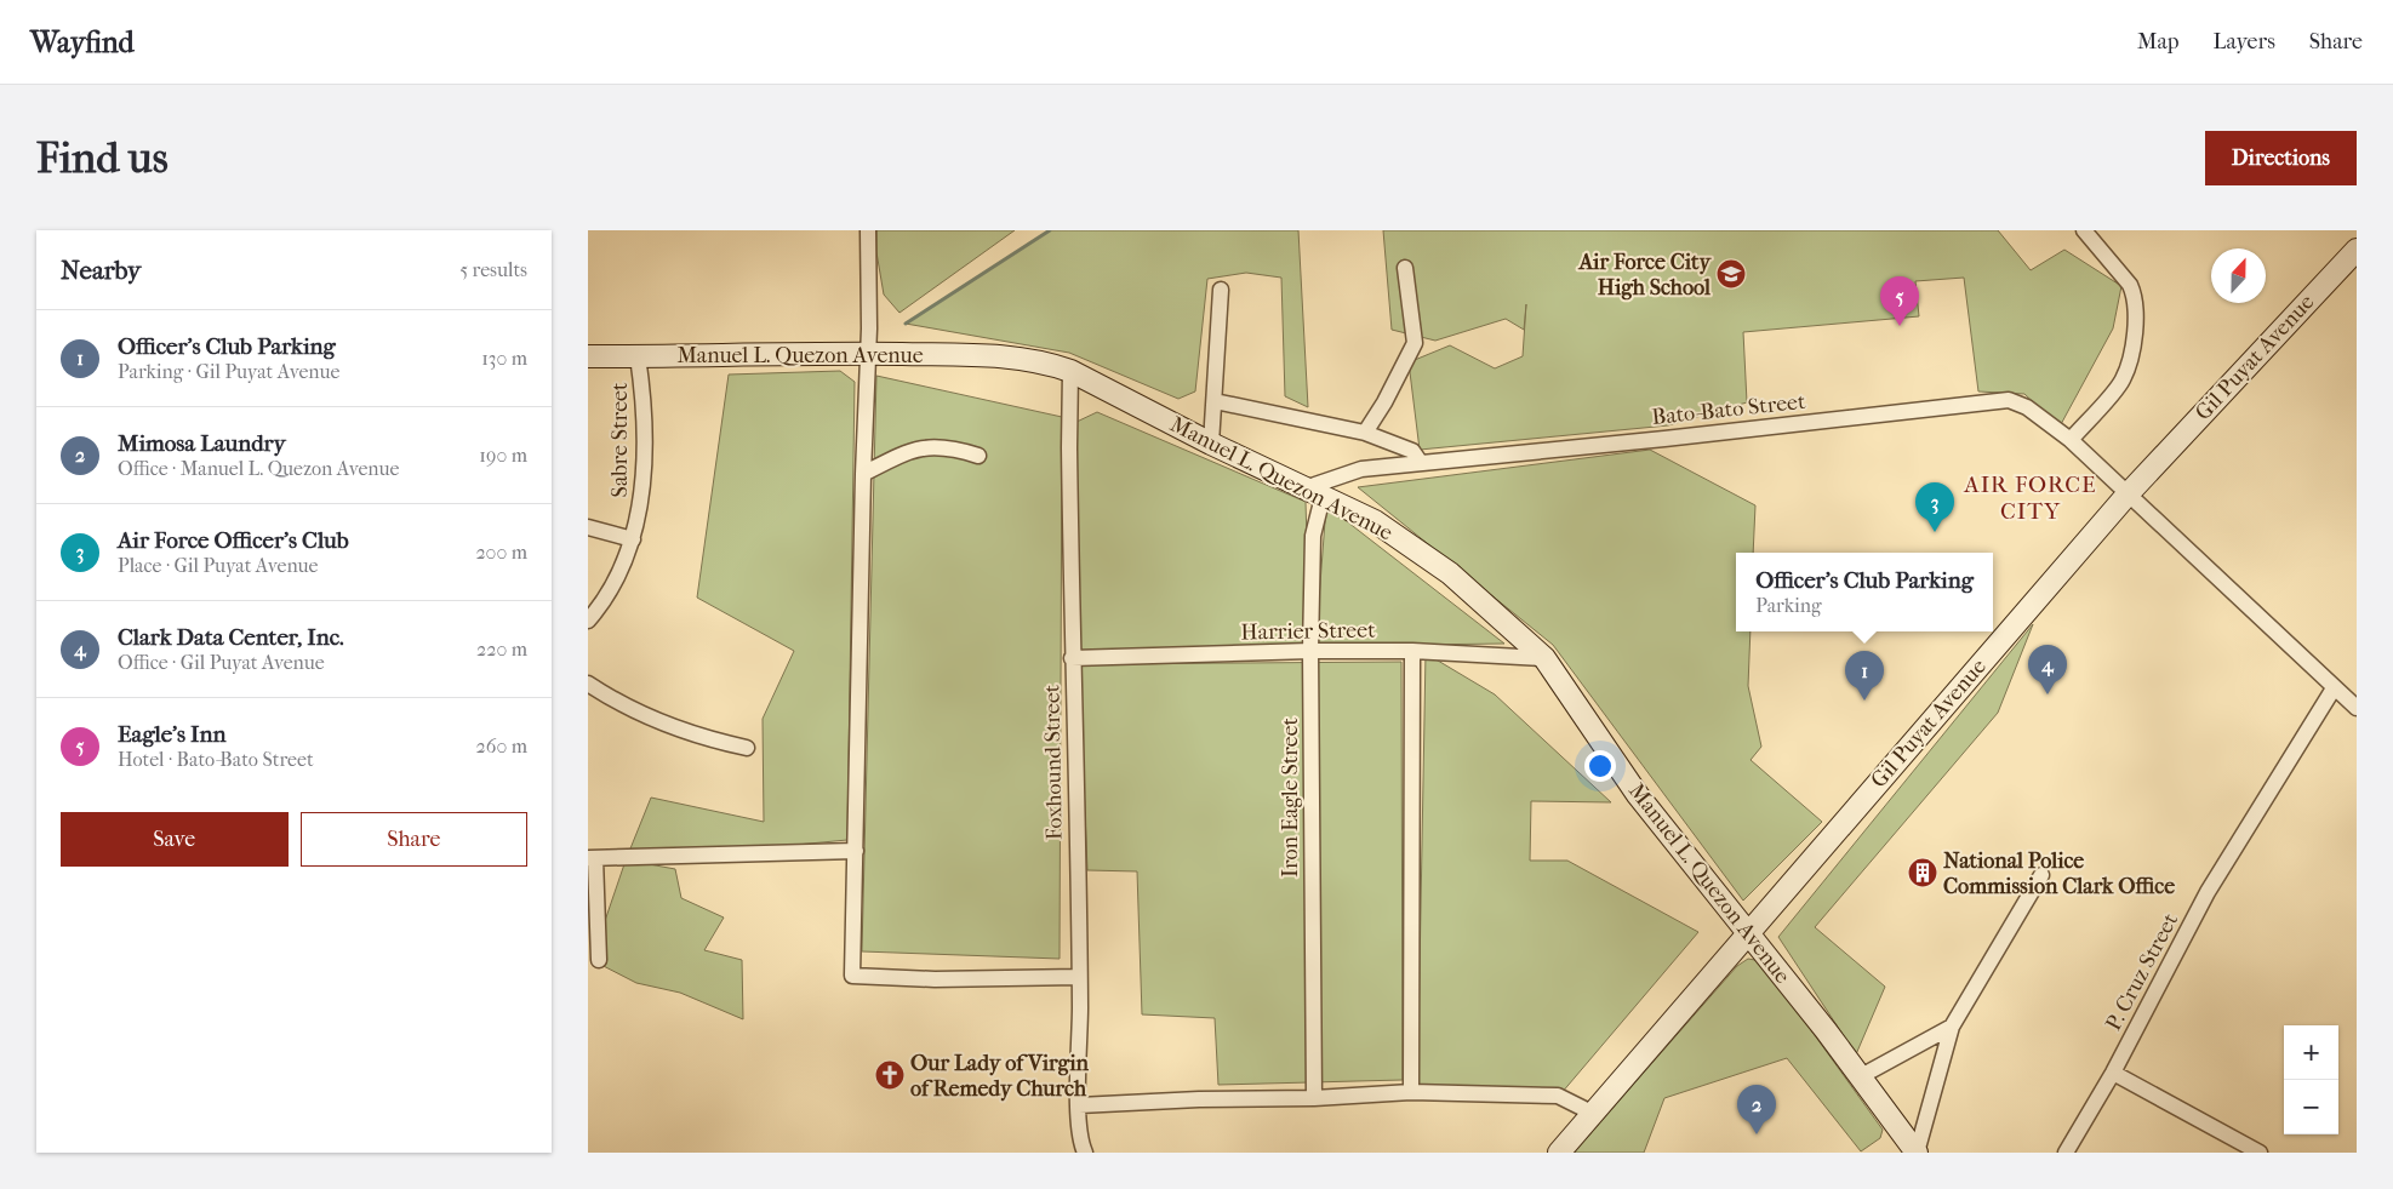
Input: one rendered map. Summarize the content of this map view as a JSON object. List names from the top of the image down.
{
  "streets": {
    "street": [
      "Manuel L. Quezon Avenue",
      "Gil Puyat Avenue",
      "Bato-Bato Street",
      "Sabre Street",
      "Harrier Street",
      "Foxhound Street",
      "Iron Eagle Street",
      "P. Cruz Street"
    ]
  },
  "crossings": [
    ["Manuel L. Quezon Avenue", "Gil Puyat Avenue"],
    ["Manuel L. Quezon Avenue", "Bato-Bato Street"],
    ["Manuel L. Quezon Avenue", "Sabre Street"],
    ["Manuel L. Quezon Avenue", "Harrier Street"],
    ["Manuel L. Quezon Avenue", "Foxhound Street"],
    ["Manuel L. Quezon Avenue", "Iron Eagle Street"],
    ["Gil Puyat Avenue", "Bato-Bato Street"],
    ["Bato-Bato Street", "Iron Eagle Street"],
    ["Bato-Bato Street", "P. Cruz Street"],
    ["Harrier Street", "Foxhound Street"],
    ["Harrier Street", "Iron Eagle Street"]
  ],
  "districts": ["AIR FORCE CITY"],
  "places": {
    "school or university": ["Air Force City High School"],
    "building": ["National Police Commission Clark Office"],
    "church": ["Our Lady of Virgin of Remedy Church"]
  },
  "north": "top",
  "page": {
    "header": "Wayfind",
    "nav": ["Map", "Layers", "Share"],
    "buttons": [
      "Directions",
      ["Save", "Share"]
    ],
    "title": "Find us",
    "heading": ["Nearby", "5 results"],
    "pins": [
      "5",
      "3",
      "4",
      "1",
      "2"
    ],
    "list": [
      {
        "mark": "1",
        "name": "Officer's Club Parking",
        "note": "Parking · Gil Puyat Avenue",
        "value": "130 m"
      },
      {
        "mark": "2",
        "name": "Mimosa Laundry",
        "note": "Office · Manuel L. Quezon Avenue",
        "value": "190 m"
      },
      {
        "mark": "3",
        "name": "Air Force Officer's Club",
        "note": "Place · Gil Puyat Avenue",
        "value": "200 m"
      },
      {
        "mark": "4",
        "name": "Clark Data Center, Inc.",
        "note": "Office · Gil Puyat Avenue",
        "value": "220 m"
      },
      {
        "mark": "5",
        "name": "Eagle's Inn",
        "note": "Hotel · Bato-Bato Street",
        "value": "260 m"
      }
    ],
    "popup": ["Officer's Club Parking", "Parking"],
    "map_buttons": ["+", "−"]
  }
}
